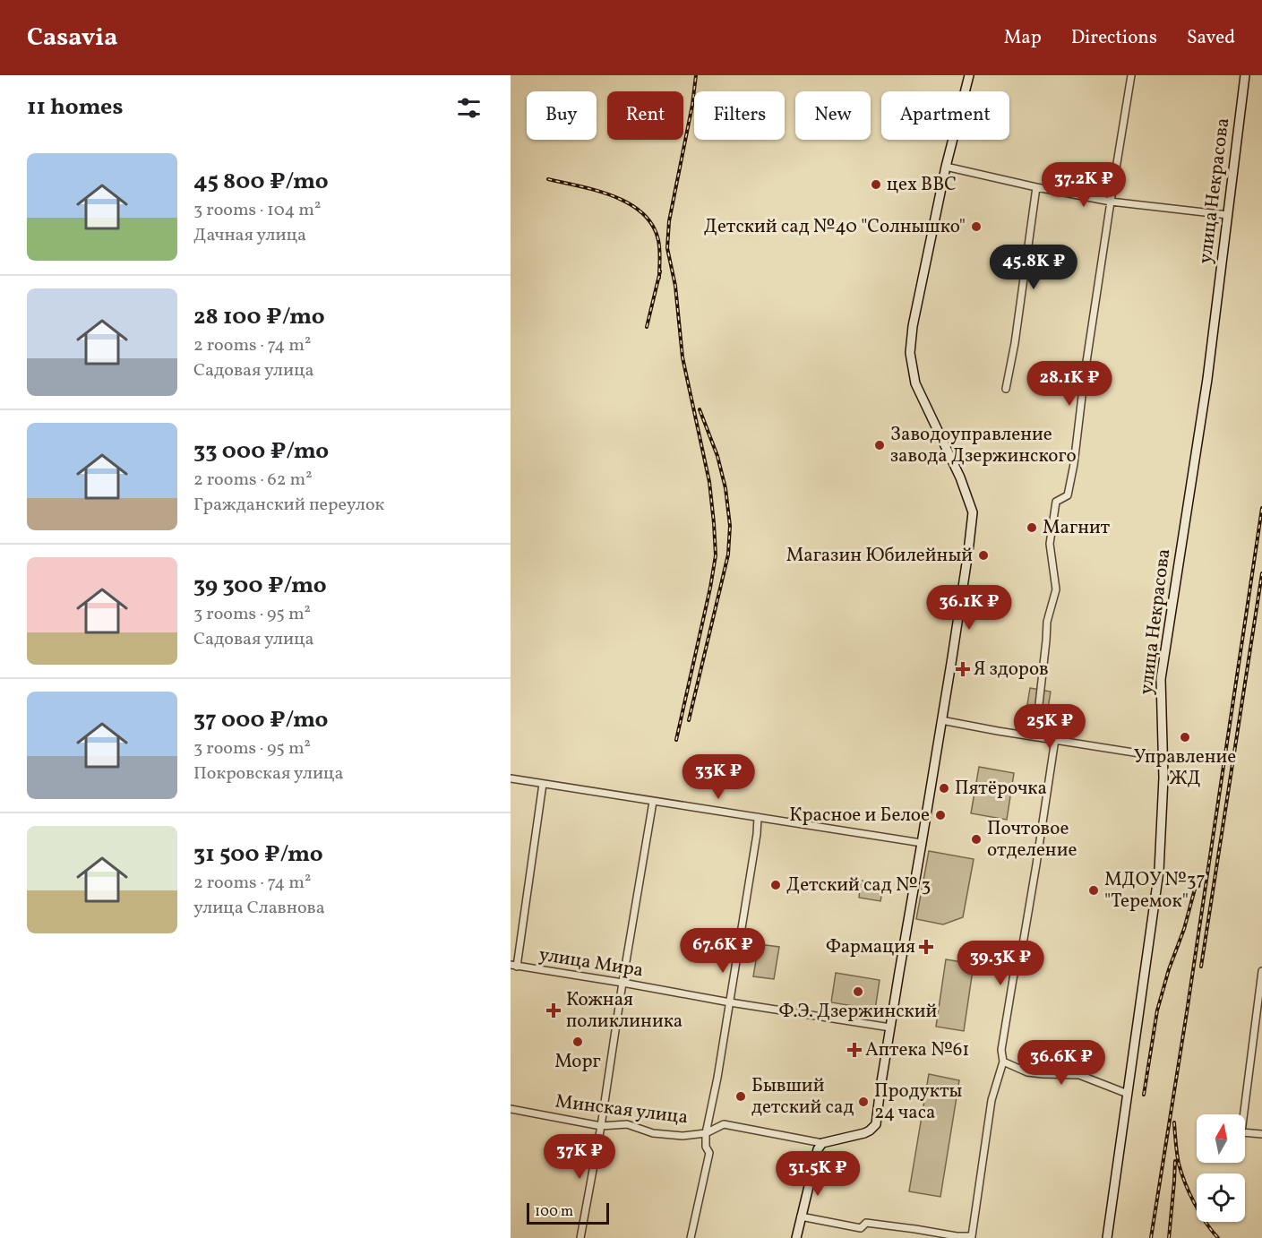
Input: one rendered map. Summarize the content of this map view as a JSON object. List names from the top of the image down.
{
  "streets": {
    "main road": ["улица Некрасова"],
    "street": ["улица Мира", "Минская улица"]
  },
  "places": {
    "other": [
      "цех ВВС",
      "Детский сад №40 \"Солнышко\"",
      "Заводоуправление завода Дзержинского",
      "Магнит",
      "Магазин Юбилейный",
      "Управление ЖД",
      "Пятёрочка",
      "Красное и Белое",
      "Почтовое отделение",
      "Детский сад № 3",
      "МДОУ №37 \"Теремок\"",
      "Ф.Э. Дзержинский",
      "Морг",
      "Бывший детский сад",
      "Продукты 24 часа"
    ],
    "health": [
      "Я здоров",
      "Фармация",
      "Кожная поликлиника",
      "Аптека №61"
    ]
  },
  "scale_bar": "100 m",
  "north": "top",
  "page": {
    "header": "Casavia",
    "nav": ["Map", "Directions", "Saved"],
    "heading": "11 homes",
    "chip": [
      "Buy",
      "Rent",
      "Filters",
      "New",
      "Apartment"
    ],
    "list": [
      {
        "name": "45 800 ₽/mo",
        "note": "3 rooms · 104 m² · Дачная улица"
      },
      {
        "name": "28 100 ₽/mo",
        "note": "2 rooms · 74 m² · Садовая улица"
      },
      {
        "name": "33 000 ₽/mo",
        "note": "2 rooms · 62 m² · Гражданский переулок"
      },
      {
        "name": "39 300 ₽/mo",
        "note": "3 rooms · 95 m² · Садовая улица"
      },
      {
        "name": "37 000 ₽/mo",
        "note": "3 rooms · 95 m² · Покровская улица"
      },
      {
        "name": "31 500 ₽/mo",
        "note": "2 rooms · 74 m² · улица Славнова"
      }
    ],
    "price": [
      "37.2K ₽",
      "45.8K ₽",
      "28.1K ₽",
      "36.1K ₽",
      "25K ₽",
      "33K ₽",
      "67.6K ₽",
      "39.3K ₽",
      "36.6K ₽",
      "37K ₽",
      "31.5K ₽"
    ],
    "scale": "100 m"
  }
}
